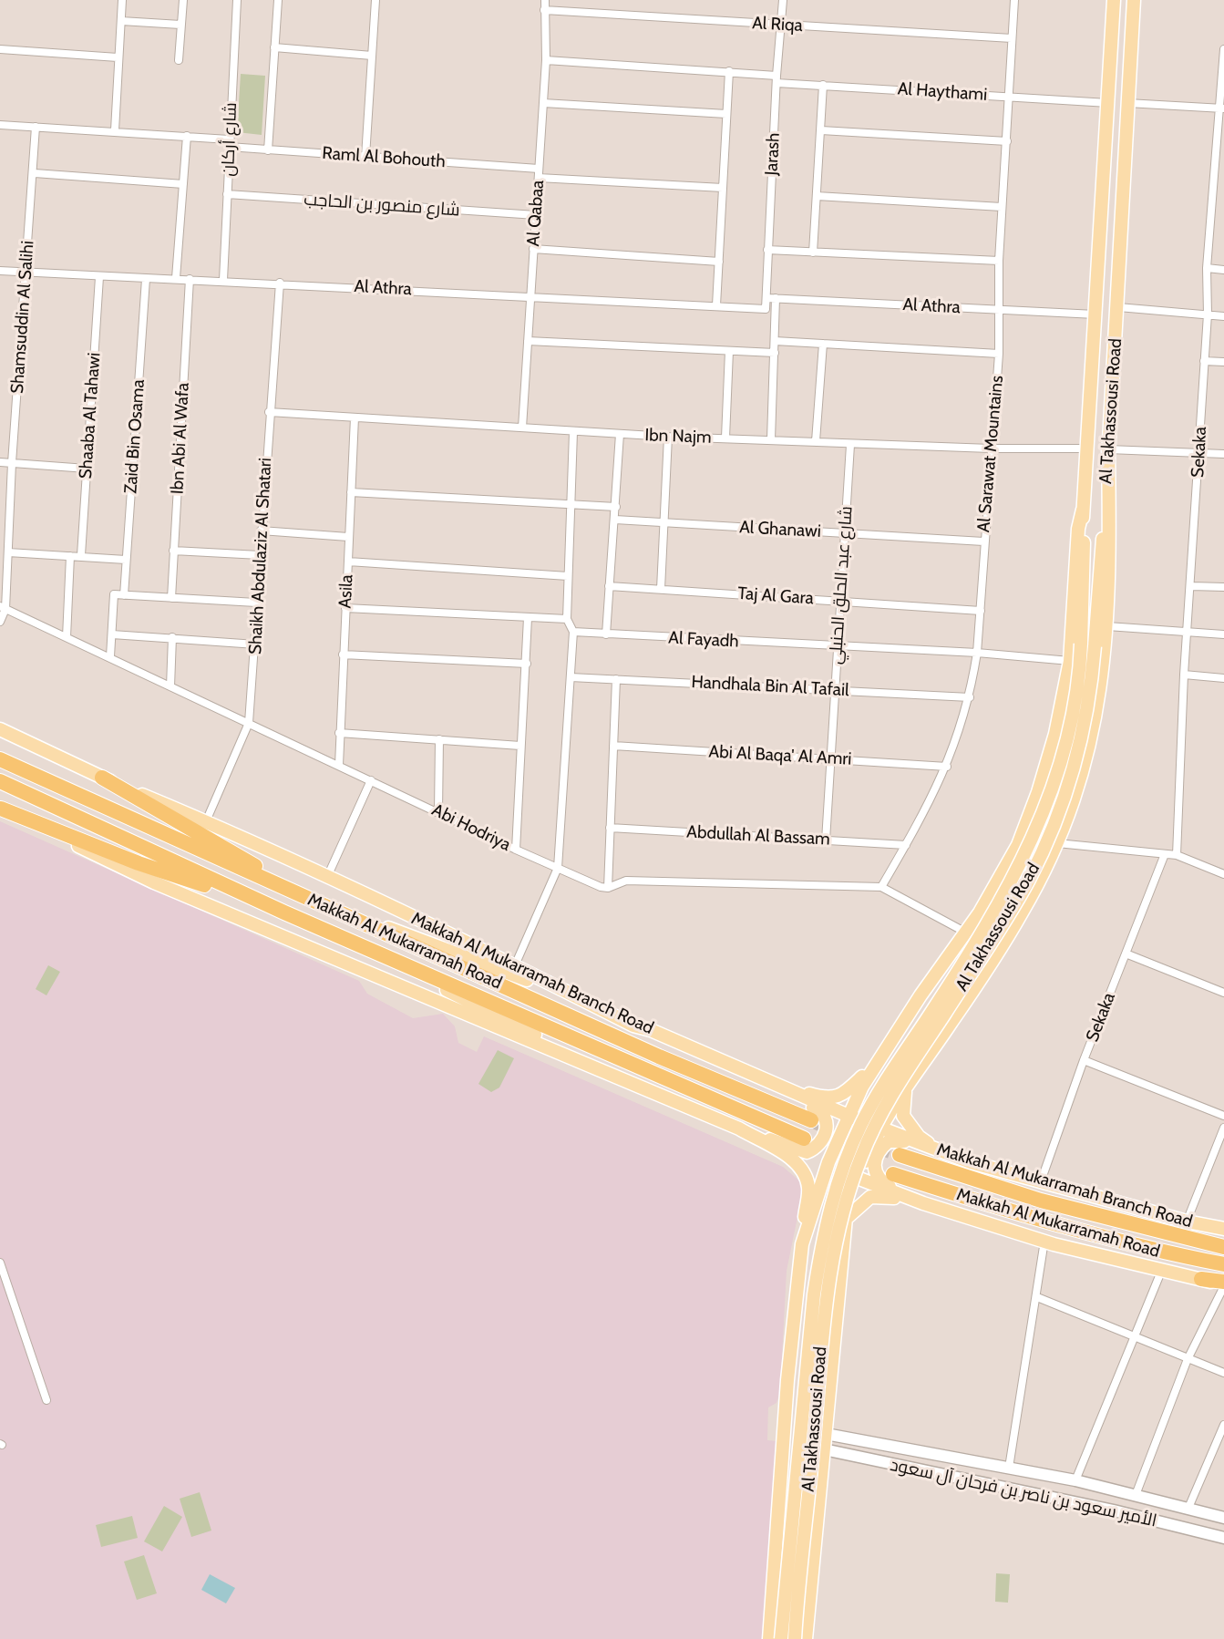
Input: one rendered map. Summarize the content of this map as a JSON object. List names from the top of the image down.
{
  "streets": {
    "highway": ["Makkah Al Mukarramah Road"],
    "main road": ["Al Takhassousi Road", "Makkah Al Mukarramah Branch Road"],
    "street": [
      "Al Riqa",
      "Al Haythami",
      "شارع أركان",
      "Jarash",
      "Raml Al Bohouth",
      "شارع منصور بن الحاجب",
      "Al Qabaa",
      "Al Athra",
      "Shamsuddin Al Salihi",
      "Shaaba Al Tahawi",
      "Zaid Bin Osama",
      "Ibn Najm",
      "Ibn Abi Al Wafa",
      "Sekaka",
      "Al Sarawat Mountains",
      "Al Ghanawi",
      "Shaikh Abdulaziz Al Shatari",
      "شارع عبد الحلق الحنبلي",
      "Asila",
      "Taj Al Gara",
      "Al Fayadh",
      "Handhala Bin Al Tafail",
      "Abi Al Baqa' Al Amri",
      "Abi Hodriya",
      "Abdullah Al Bassam",
      "الأمير سعود بن ناصر بن فرحان آل سعود"
    ]
  },
  "crossings": [
    ["Al Riqa", "Jarash"],
    ["Al Riqa", "Al Qabaa"],
    ["Al Riqa", "Al Sarawat Mountains"],
    ["Al Haythami", "Jarash"],
    ["Al Haythami", "Al Qabaa"],
    ["Al Haythami", "Al Takhassousi Road"],
    ["Al Haythami", "Al Sarawat Mountains"],
    ["شارع أركان", "Raml Al Bohouth"],
    ["شارع أركان", "شارع منصور بن الحاجب"],
    ["شارع أركان", "Al Athra"],
    ["Jarash", "Al Athra"],
    ["Raml Al Bohouth", "Al Qabaa"],
    ["Raml Al Bohouth", "Shamsuddin Al Salihi"],
    ["شارع منصور بن الحاجب", "Al Qabaa"],
    ["Al Qabaa", "Al Athra"],
    ["Al Qabaa", "Ibn Najm"],
    ["Al Athra", "Shamsuddin Al Salihi"],
    ["Al Athra", "Al Takhassousi Road"],
    ["Al Athra", "Shaaba Al Tahawi"],
    ["Al Athra", "Zaid Bin Osama"],
    ["Al Athra", "Ibn Abi Al Wafa"],
    ["Al Athra", "Al Sarawat Mountains"],
    ["Al Athra", "Shaikh Abdulaziz Al Shatari"],
    ["Shamsuddin Al Salihi", "Abi Hodriya"],
    ["Al Takhassousi Road", "Ibn Najm"],
    ["Ibn Najm", "Al Sarawat Mountains"],
    ["Ibn Najm", "Shaikh Abdulaziz Al Shatari"],
    ["Ibn Najm", "شارع عبد الحلق الحنبلي"],
    ["Ibn Najm", "Asila"],
    ["Sekaka", "Makkah Al Mukarramah Branch Road"],
    ["Al Sarawat Mountains", "Al Ghanawi"],
    ["Al Sarawat Mountains", "Taj Al Gara"],
    ["Al Sarawat Mountains", "Al Fayadh"],
    ["Al Sarawat Mountains", "Handhala Bin Al Tafail"],
    ["Al Sarawat Mountains", "Abi Al Baqa' Al Amri"],
    ["Al Sarawat Mountains", "Abdullah Al Bassam"],
    ["Al Ghanawi", "شارع عبد الحلق الحنبلي"],
    ["Shaikh Abdulaziz Al Shatari", "Abi Hodriya"],
    ["Shaikh Abdulaziz Al Shatari", "Makkah Al Mukarramah Branch Road"],
    ["شارع عبد الحلق الحنبلي", "Taj Al Gara"],
    ["شارع عبد الحلق الحنبلي", "Al Fayadh"],
    ["شارع عبد الحلق الحنبلي", "Handhala Bin Al Tafail"],
    ["شارع عبد الحلق الحنبلي", "Abi Al Baqa' Al Amri"],
    ["شارع عبد الحلق الحنبلي", "Abdullah Al Bassam"],
    ["Asila", "Abi Hodriya"]
  ]
}
